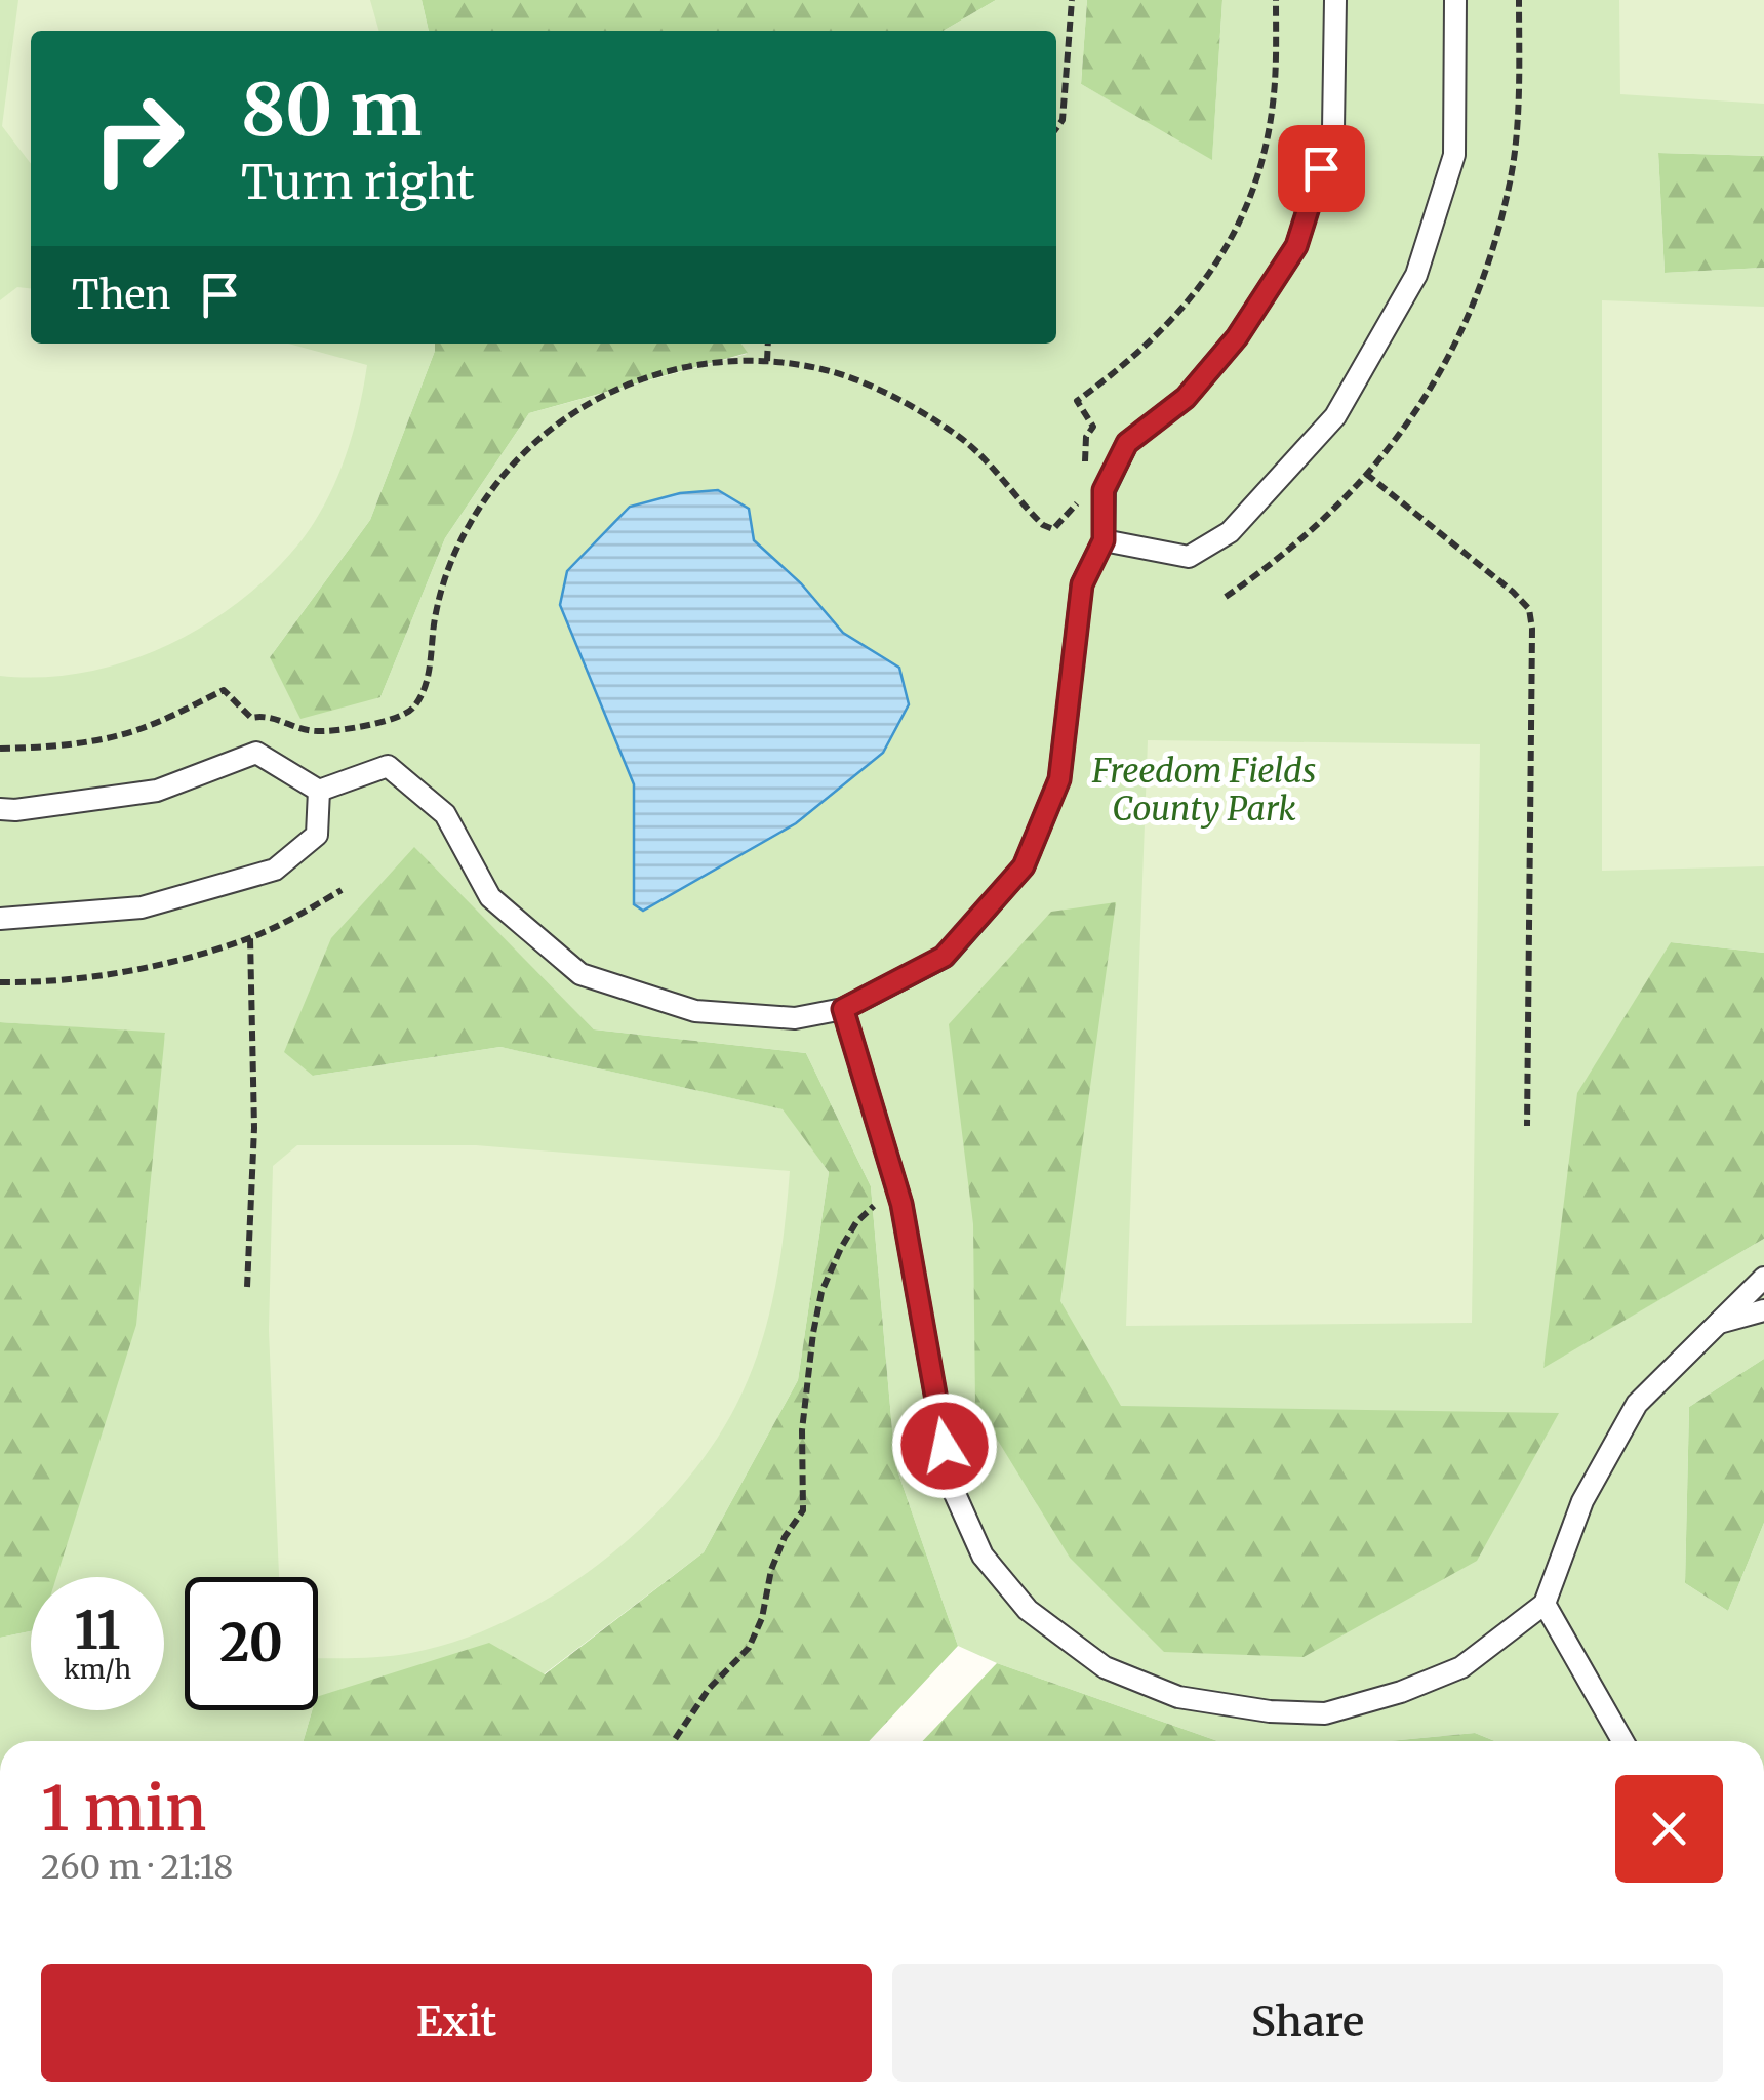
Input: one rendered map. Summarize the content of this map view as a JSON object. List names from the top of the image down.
{
  "parks": ["Freedom Fields County Park"],
  "page": {
    "turn": ["80 m", "Turn right"],
    "then": "Then",
    "speed": "11 km/h",
    "limit": "20",
    "heading": ["1 min", "260 m · 21:18"],
    "buttons": ["Exit", "Share"]
  }
}
